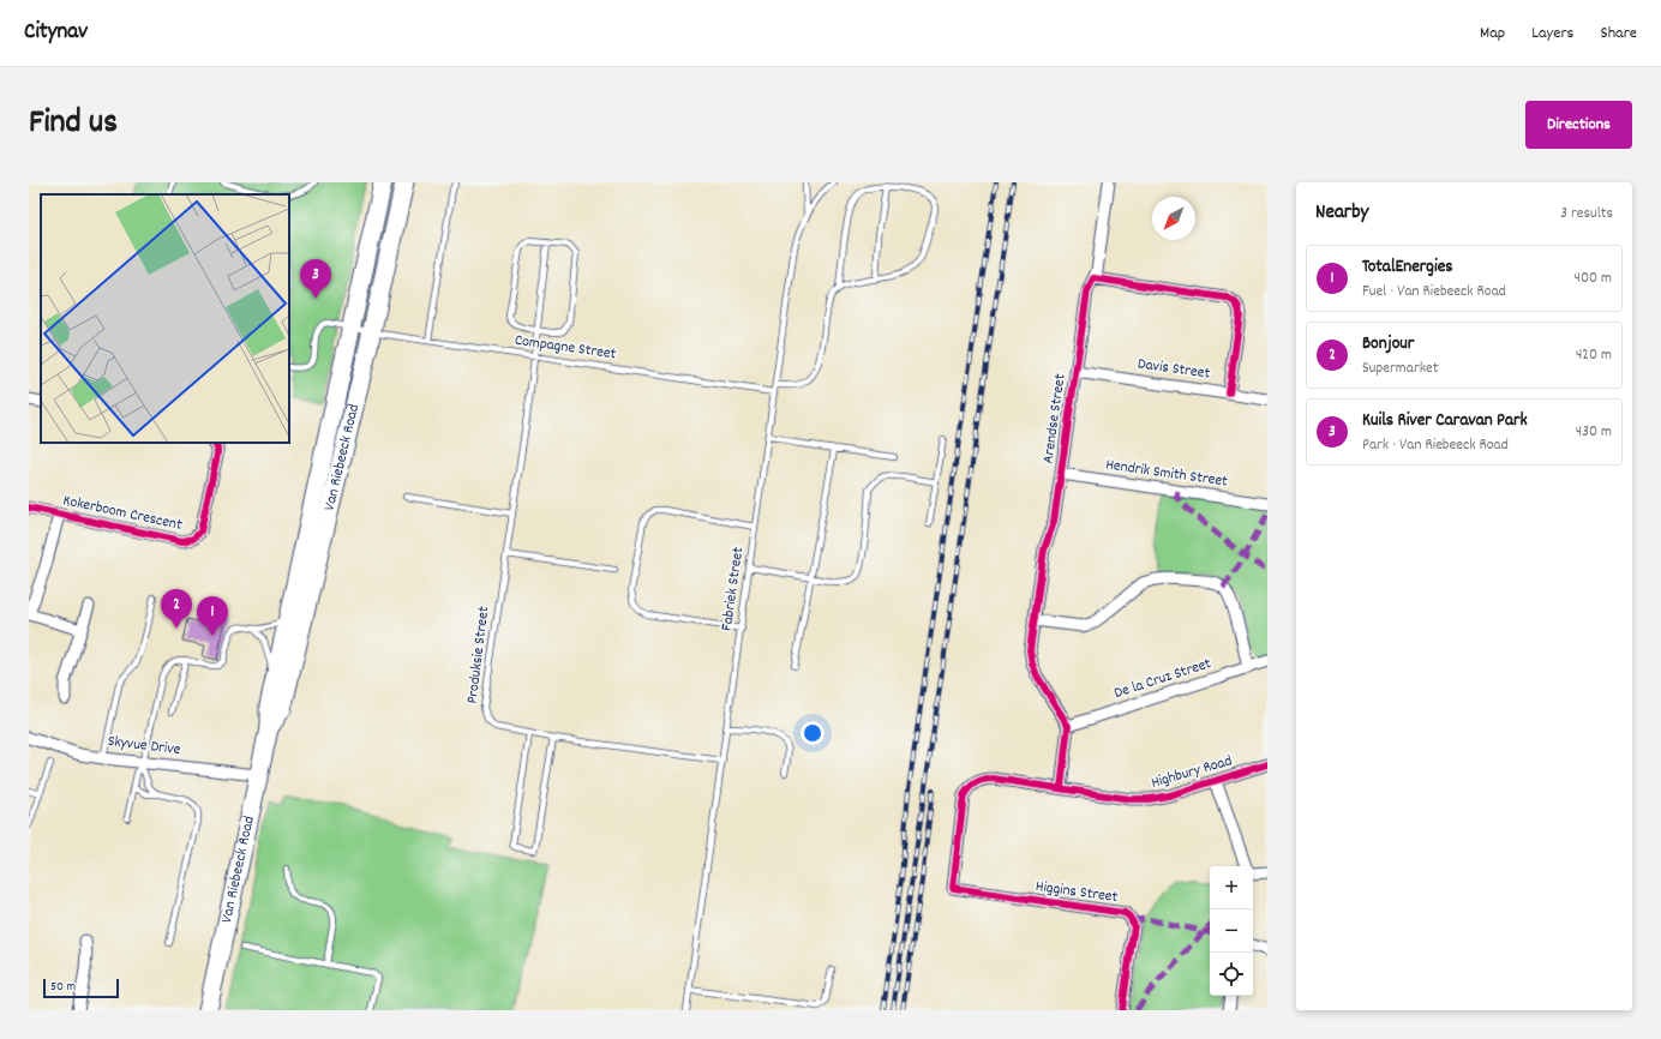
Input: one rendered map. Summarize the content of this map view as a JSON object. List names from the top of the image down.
{
  "streets": {
    "main road": ["Van Riebeeck Road"],
    "street": [
      "Davis Street",
      "Arendse Street",
      "Hendrik Smith Street",
      "Kokerboom Crescent",
      "De la Cruz Street",
      "Skyvue Drive",
      "Highbury Road",
      "Higgins Street"
    ],
    "lane": ["Compagne Street", "Fabriek Street", "Produksie Street"]
  },
  "crossings": [
    ["Compagne Street", "Van Riebeeck Road"],
    ["Compagne Street", "Fabriek Street"],
    ["Compagne Street", "Produksie Street"],
    ["Davis Street", "Arendse Street"],
    ["Arendse Street", "Hendrik Smith Street"],
    ["Arendse Street", "De la Cruz Street"],
    ["Van Riebeeck Road", "Skyvue Drive"],
    ["Fabriek Street", "Produksie Street"],
    ["Highbury Road", "Higgins Street"]
  ],
  "scale_bar": "50 m",
  "north": "bottom left",
  "page": {
    "header": "Citynav",
    "nav": ["Map", "Layers", "Share"],
    "title": "Find us",
    "buttons": "Directions",
    "heading": ["Nearby", "3 results"],
    "list": [
      {
        "mark": "1",
        "name": "TotalEnergies",
        "note": "Fuel · Van Riebeeck Road",
        "value": "400 m"
      },
      {
        "mark": "2",
        "name": "Bonjour",
        "note": "Supermarket",
        "value": "420 m"
      },
      {
        "mark": "3",
        "name": "Kuils River Caravan Park",
        "note": "Park · Van Riebeeck Road",
        "value": "430 m"
      }
    ],
    "pins": ["3", "2", "1"],
    "map_buttons": ["+", "−"],
    "scale": "50 m"
  }
}
